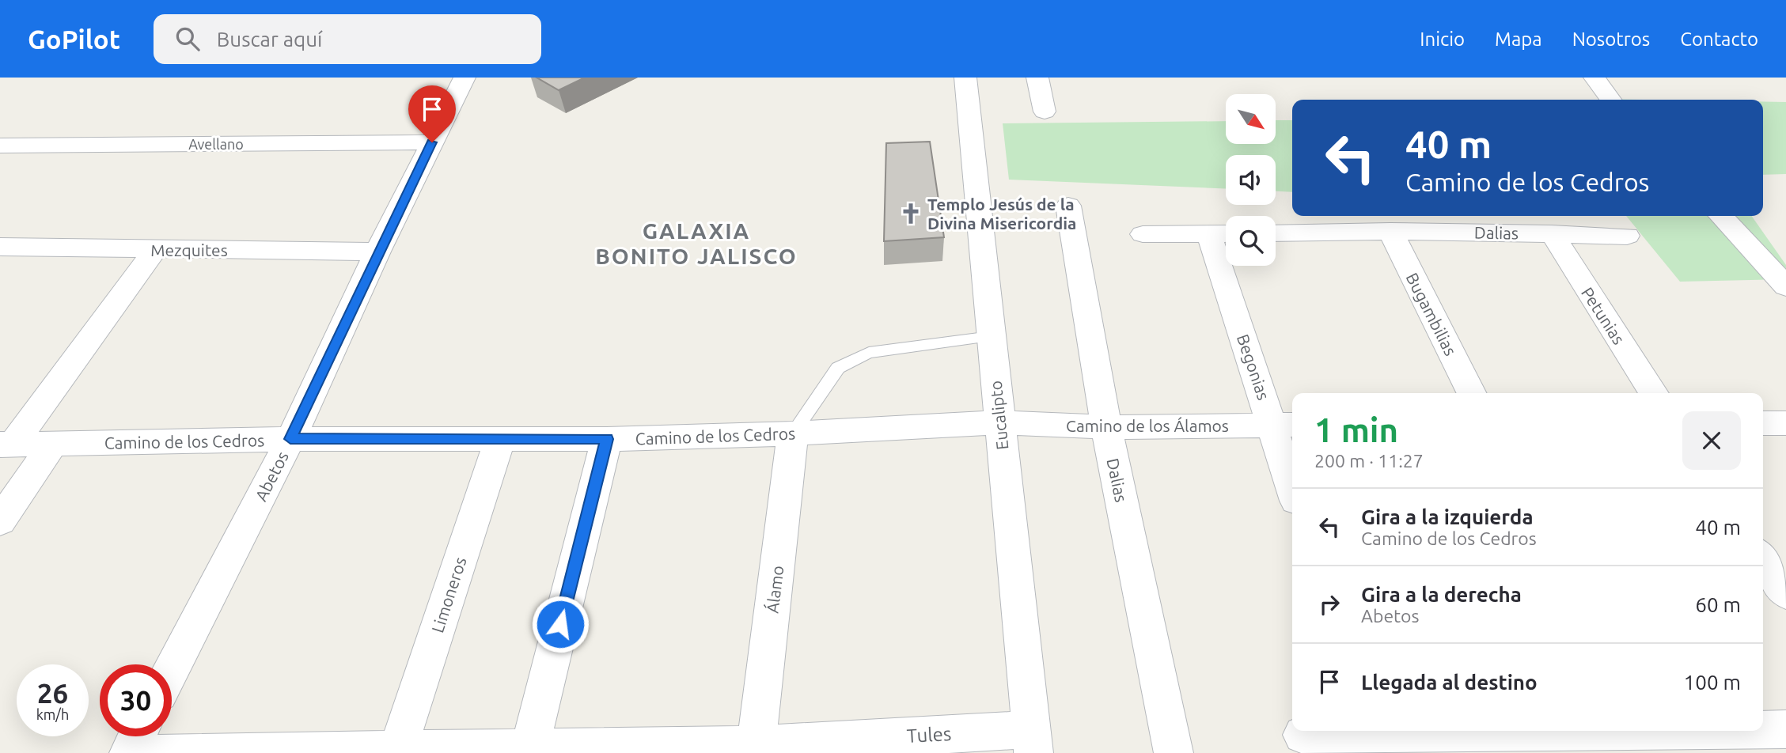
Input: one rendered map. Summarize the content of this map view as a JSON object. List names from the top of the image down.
{
  "streets": {
    "street": [
      "Avellano",
      "Dalias",
      "Mezquites",
      "Bugambilias",
      "Petunias",
      "Begonias",
      "Eucalipto",
      "Camino de los Álamos",
      "Camino de los Cedros",
      "Abetos",
      "Álamo",
      "Limoneros",
      "Tules"
    ]
  },
  "crossings": [
    ["Avellano", "Abetos"],
    ["Dalias", "Bugambilias"],
    ["Dalias", "Petunias"],
    ["Dalias", "Camino de los Álamos"],
    ["Mezquites", "Abetos"],
    ["Begonias", "Camino de los Álamos"],
    ["Eucalipto", "Camino de los Álamos"],
    ["Eucalipto", "Camino de los Cedros"],
    ["Eucalipto", "Tules"],
    ["Camino de los Álamos", "Camino de los Cedros"],
    ["Camino de los Cedros", "Abetos"],
    ["Camino de los Cedros", "Álamo"],
    ["Camino de los Cedros", "Limoneros"],
    ["Álamo", "Tules"],
    ["Limoneros", "Tules"]
  ],
  "districts": ["GALAXIA BONITO JALISCO"],
  "places": {
    "church": ["Templo Jesús de la Divina Misericordia"]
  },
  "north": "bottom right",
  "page": {
    "header": "GoPilot",
    "search": "Buscar aquí",
    "nav": [
      "Inicio",
      "Mapa",
      "Nosotros",
      "Contacto"
    ],
    "turn": ["40 m", "Camino de los Cedros"],
    "heading": ["1 min", "200 m · 11:27"],
    "list": [
      {
        "name": "Gira a la izquierda",
        "note": "Camino de los Cedros",
        "value": "40 m"
      },
      {
        "name": "Gira a la derecha",
        "note": "Abetos",
        "value": "60 m"
      },
      {
        "name": "Llegada al destino",
        "value": "100 m"
      }
    ],
    "speed": "26 km/h",
    "limit": "30"
  }
}
